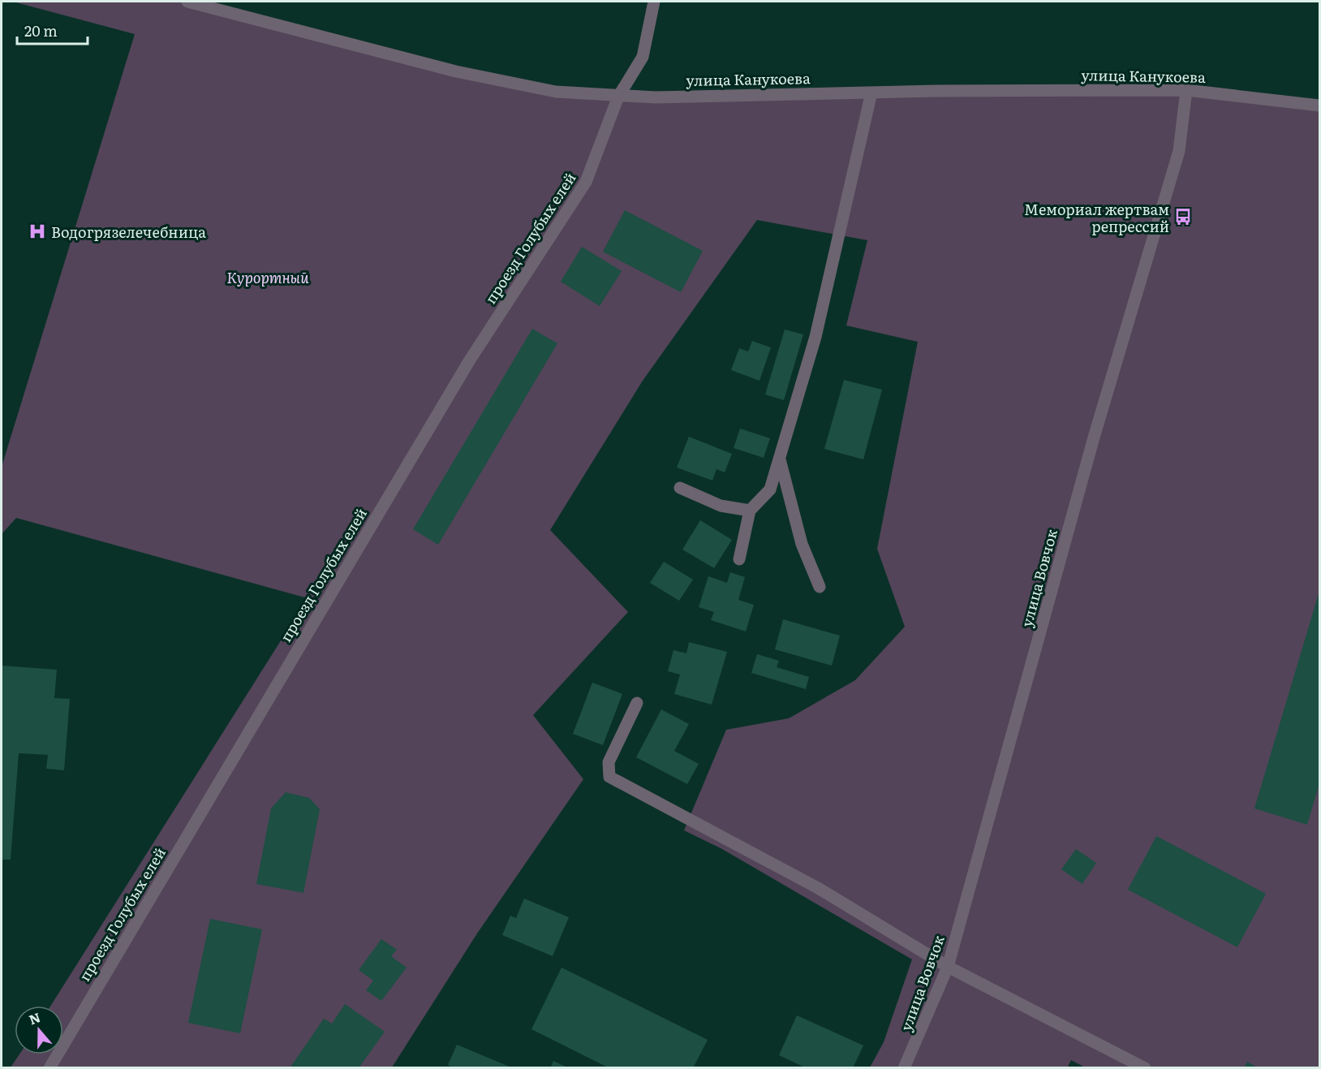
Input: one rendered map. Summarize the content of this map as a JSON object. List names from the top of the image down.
{
  "streets": {
    "street": ["улица Канукоева", "проезд Голубых елей", "улица Вовчок"]
  },
  "crossings": [
    ["улица Канукоева", "проезд Голубых елей"],
    ["улица Канукоева", "улица Вовчок"]
  ],
  "parks": ["Курортный"],
  "places": {
    "bus stop": ["Мемориал жертвам репрессий"],
    "hospital": ["Водогрязелечебница"]
  },
  "scale_bar": "20 m",
  "north": "top"
}
